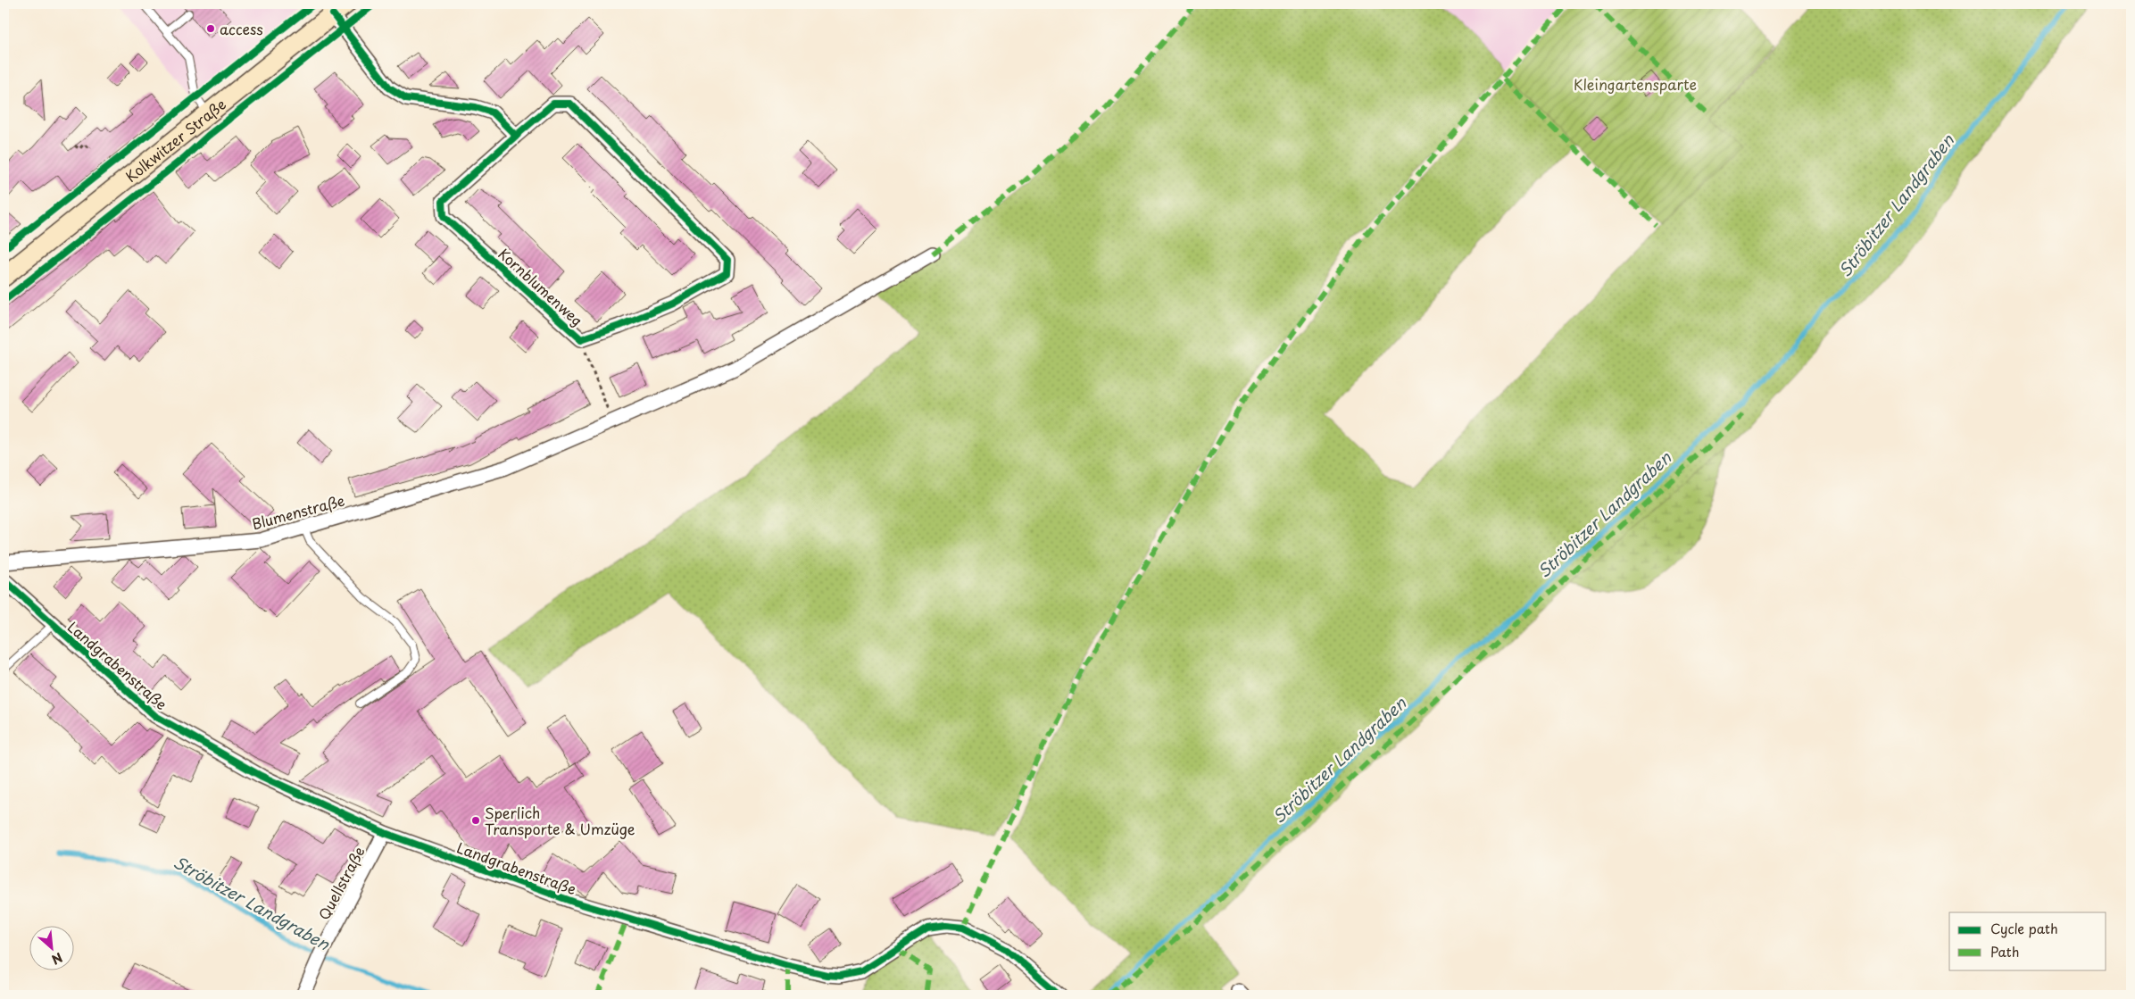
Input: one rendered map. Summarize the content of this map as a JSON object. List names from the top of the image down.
{
  "streets": {
    "main road": ["Kolkwitzer Straße"],
    "street": [
      "Kornblumenweg",
      "Blumenstraße",
      "Landgrabenstraße",
      "Quellstraße"
    ]
  },
  "crossings": [
    ["Landgrabenstraße", "Quellstraße"]
  ],
  "water": ["Ströbitzer Landgraben"],
  "parks": ["Kleingartensparte"],
  "places": ["access", "Sperlich Transporte & Umzüge"],
  "legend": ["Cycle path", "Path"],
  "north": "bottom right"
}
